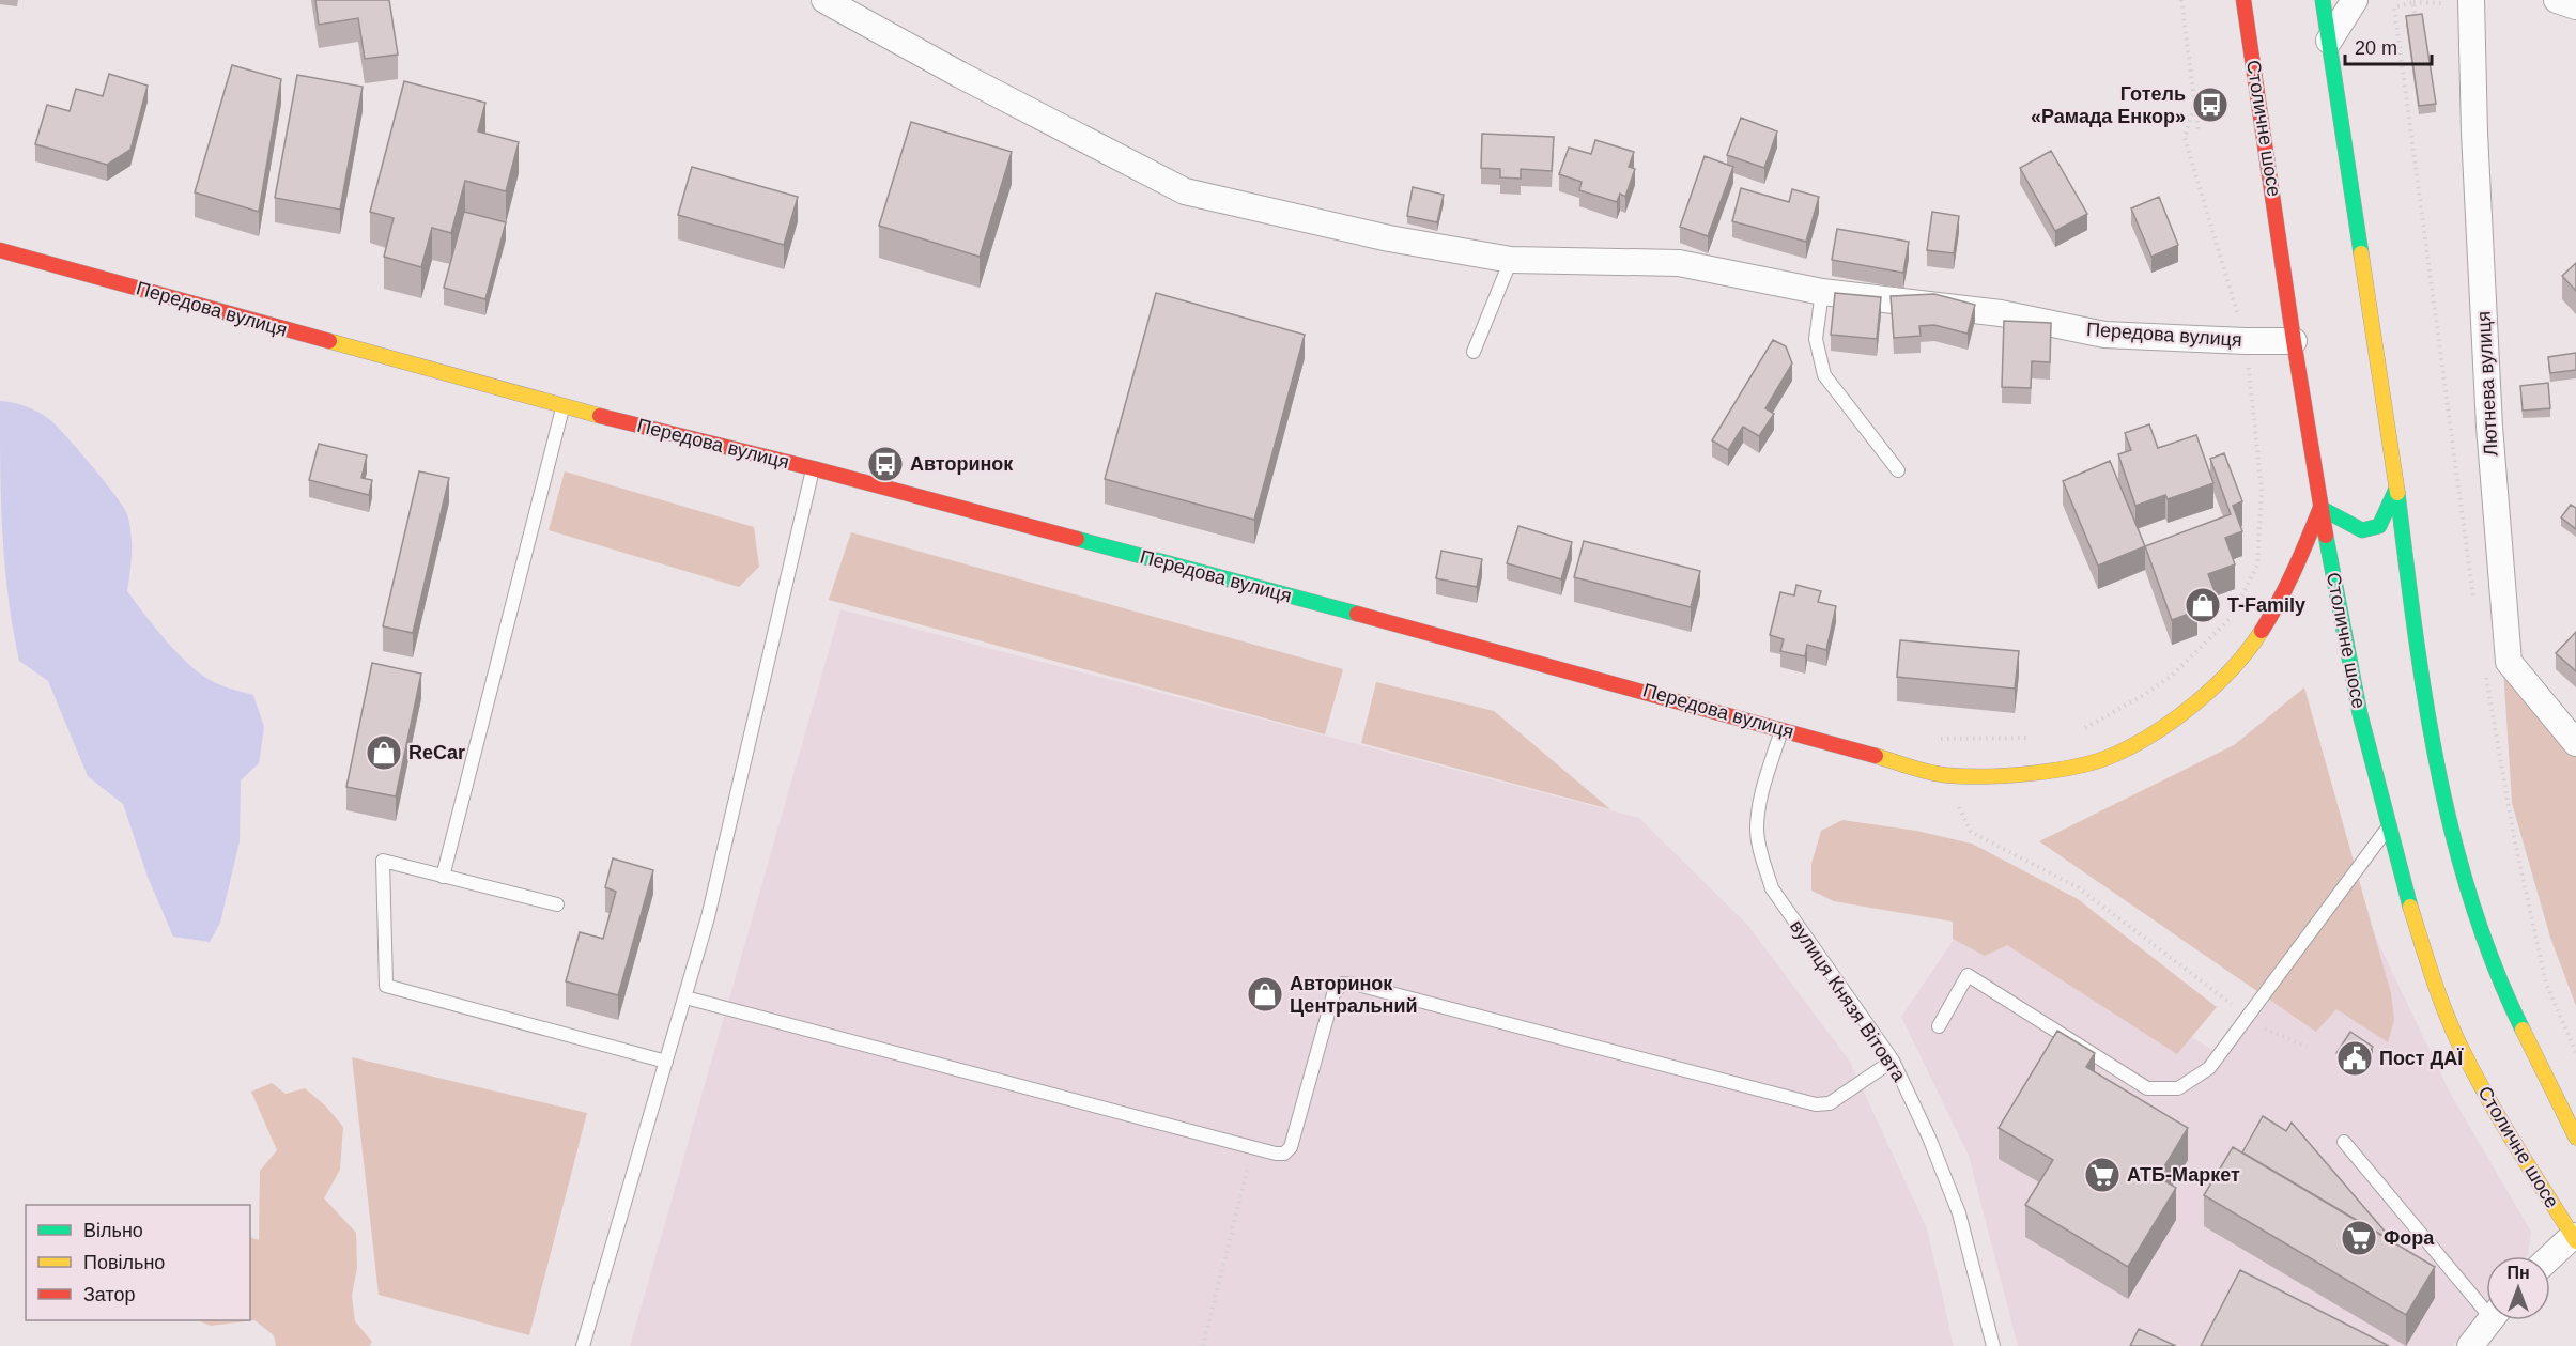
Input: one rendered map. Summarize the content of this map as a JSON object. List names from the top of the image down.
{
  "streets": {
    "main road": ["Столичне шосе", "Передова вулиця"],
    "street": ["Лютнева вулиця"],
    "lane": ["вулиця Князя Вітовта"]
  },
  "crossings": [
    ["Столичне шосе", "Передова вулиця"],
    ["Передова вулиця", "вулиця Князя Вітовта"]
  ],
  "places": {
    "bus stop": ["Готель «Рамада Енкор»", "Авторинок"],
    "shop": ["T-Family", "ReCar", "Авторинок Центральний"],
    "public building": ["Пост ДАЇ"],
    "supermarket": ["АТБ-Маркет", "Фора"]
  },
  "legend": ["Вільно", "Повільно", "Затор"],
  "scale_bar": "20 m",
  "north": "top"
}
